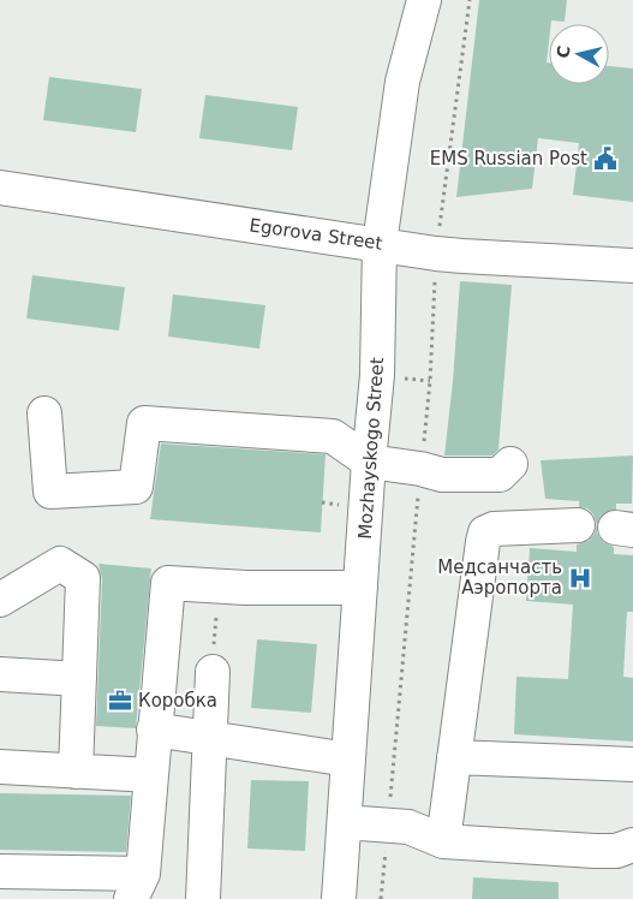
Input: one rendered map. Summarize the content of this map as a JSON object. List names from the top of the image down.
{
  "streets": {
    "street": ["Egorova Street", "Mozhayskogo Street"]
  },
  "crossings": [
    ["Egorova Street", "Mozhayskogo Street"]
  ],
  "places": {
    "public building": ["EMS Russian Рost"],
    "hospital": ["Медсанчасть Аэропорта"],
    "office": ["Коробка"]
  },
  "north": "left"
}
